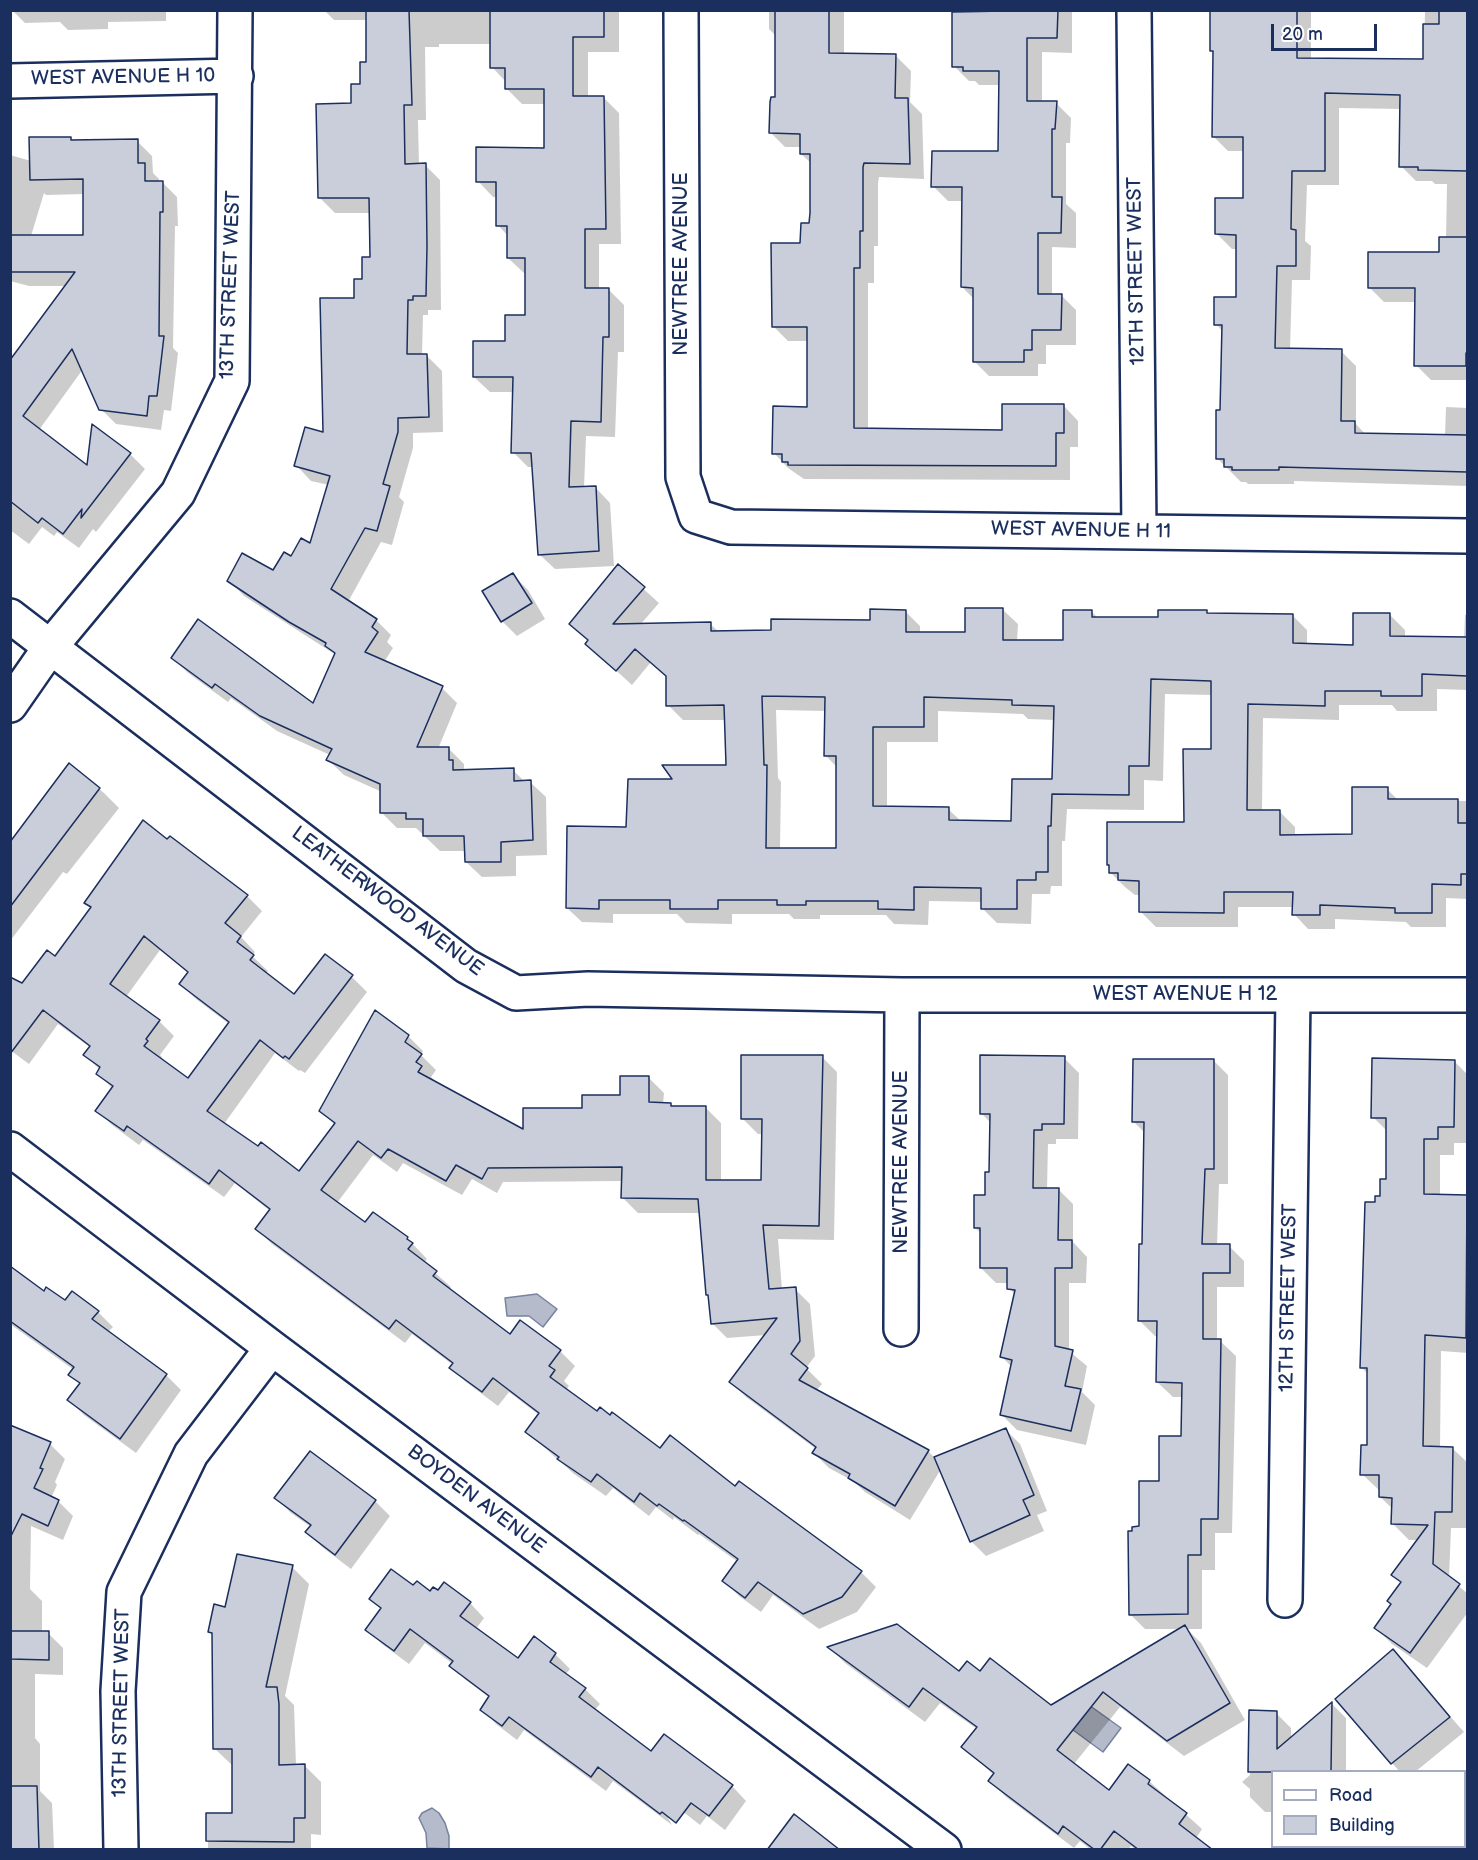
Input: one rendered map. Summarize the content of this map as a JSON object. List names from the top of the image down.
{
  "streets": {
    "street": [
      "WEST AVENUE H 10",
      "NEWTREE AVENUE",
      "12TH STREET WEST",
      "13TH STREET WEST",
      "WEST AVENUE H 11",
      "LEATHERWOOD AVENUE",
      "WEST AVENUE H 12",
      "BOYDEN AVENUE"
    ]
  },
  "crossings": [
    ["WEST AVENUE H 10", "13TH STREET WEST"],
    ["NEWTREE AVENUE", "WEST AVENUE H 11"],
    ["NEWTREE AVENUE", "LEATHERWOOD AVENUE"],
    ["NEWTREE AVENUE", "WEST AVENUE H 12"],
    ["12TH STREET WEST", "WEST AVENUE H 11"],
    ["12TH STREET WEST", "WEST AVENUE H 12"],
    ["13TH STREET WEST", "LEATHERWOOD AVENUE"],
    ["13TH STREET WEST", "BOYDEN AVENUE"],
    ["LEATHERWOOD AVENUE", "WEST AVENUE H 12"]
  ],
  "legend": ["Road", "Building"],
  "scale_bar": "20 m"
}
